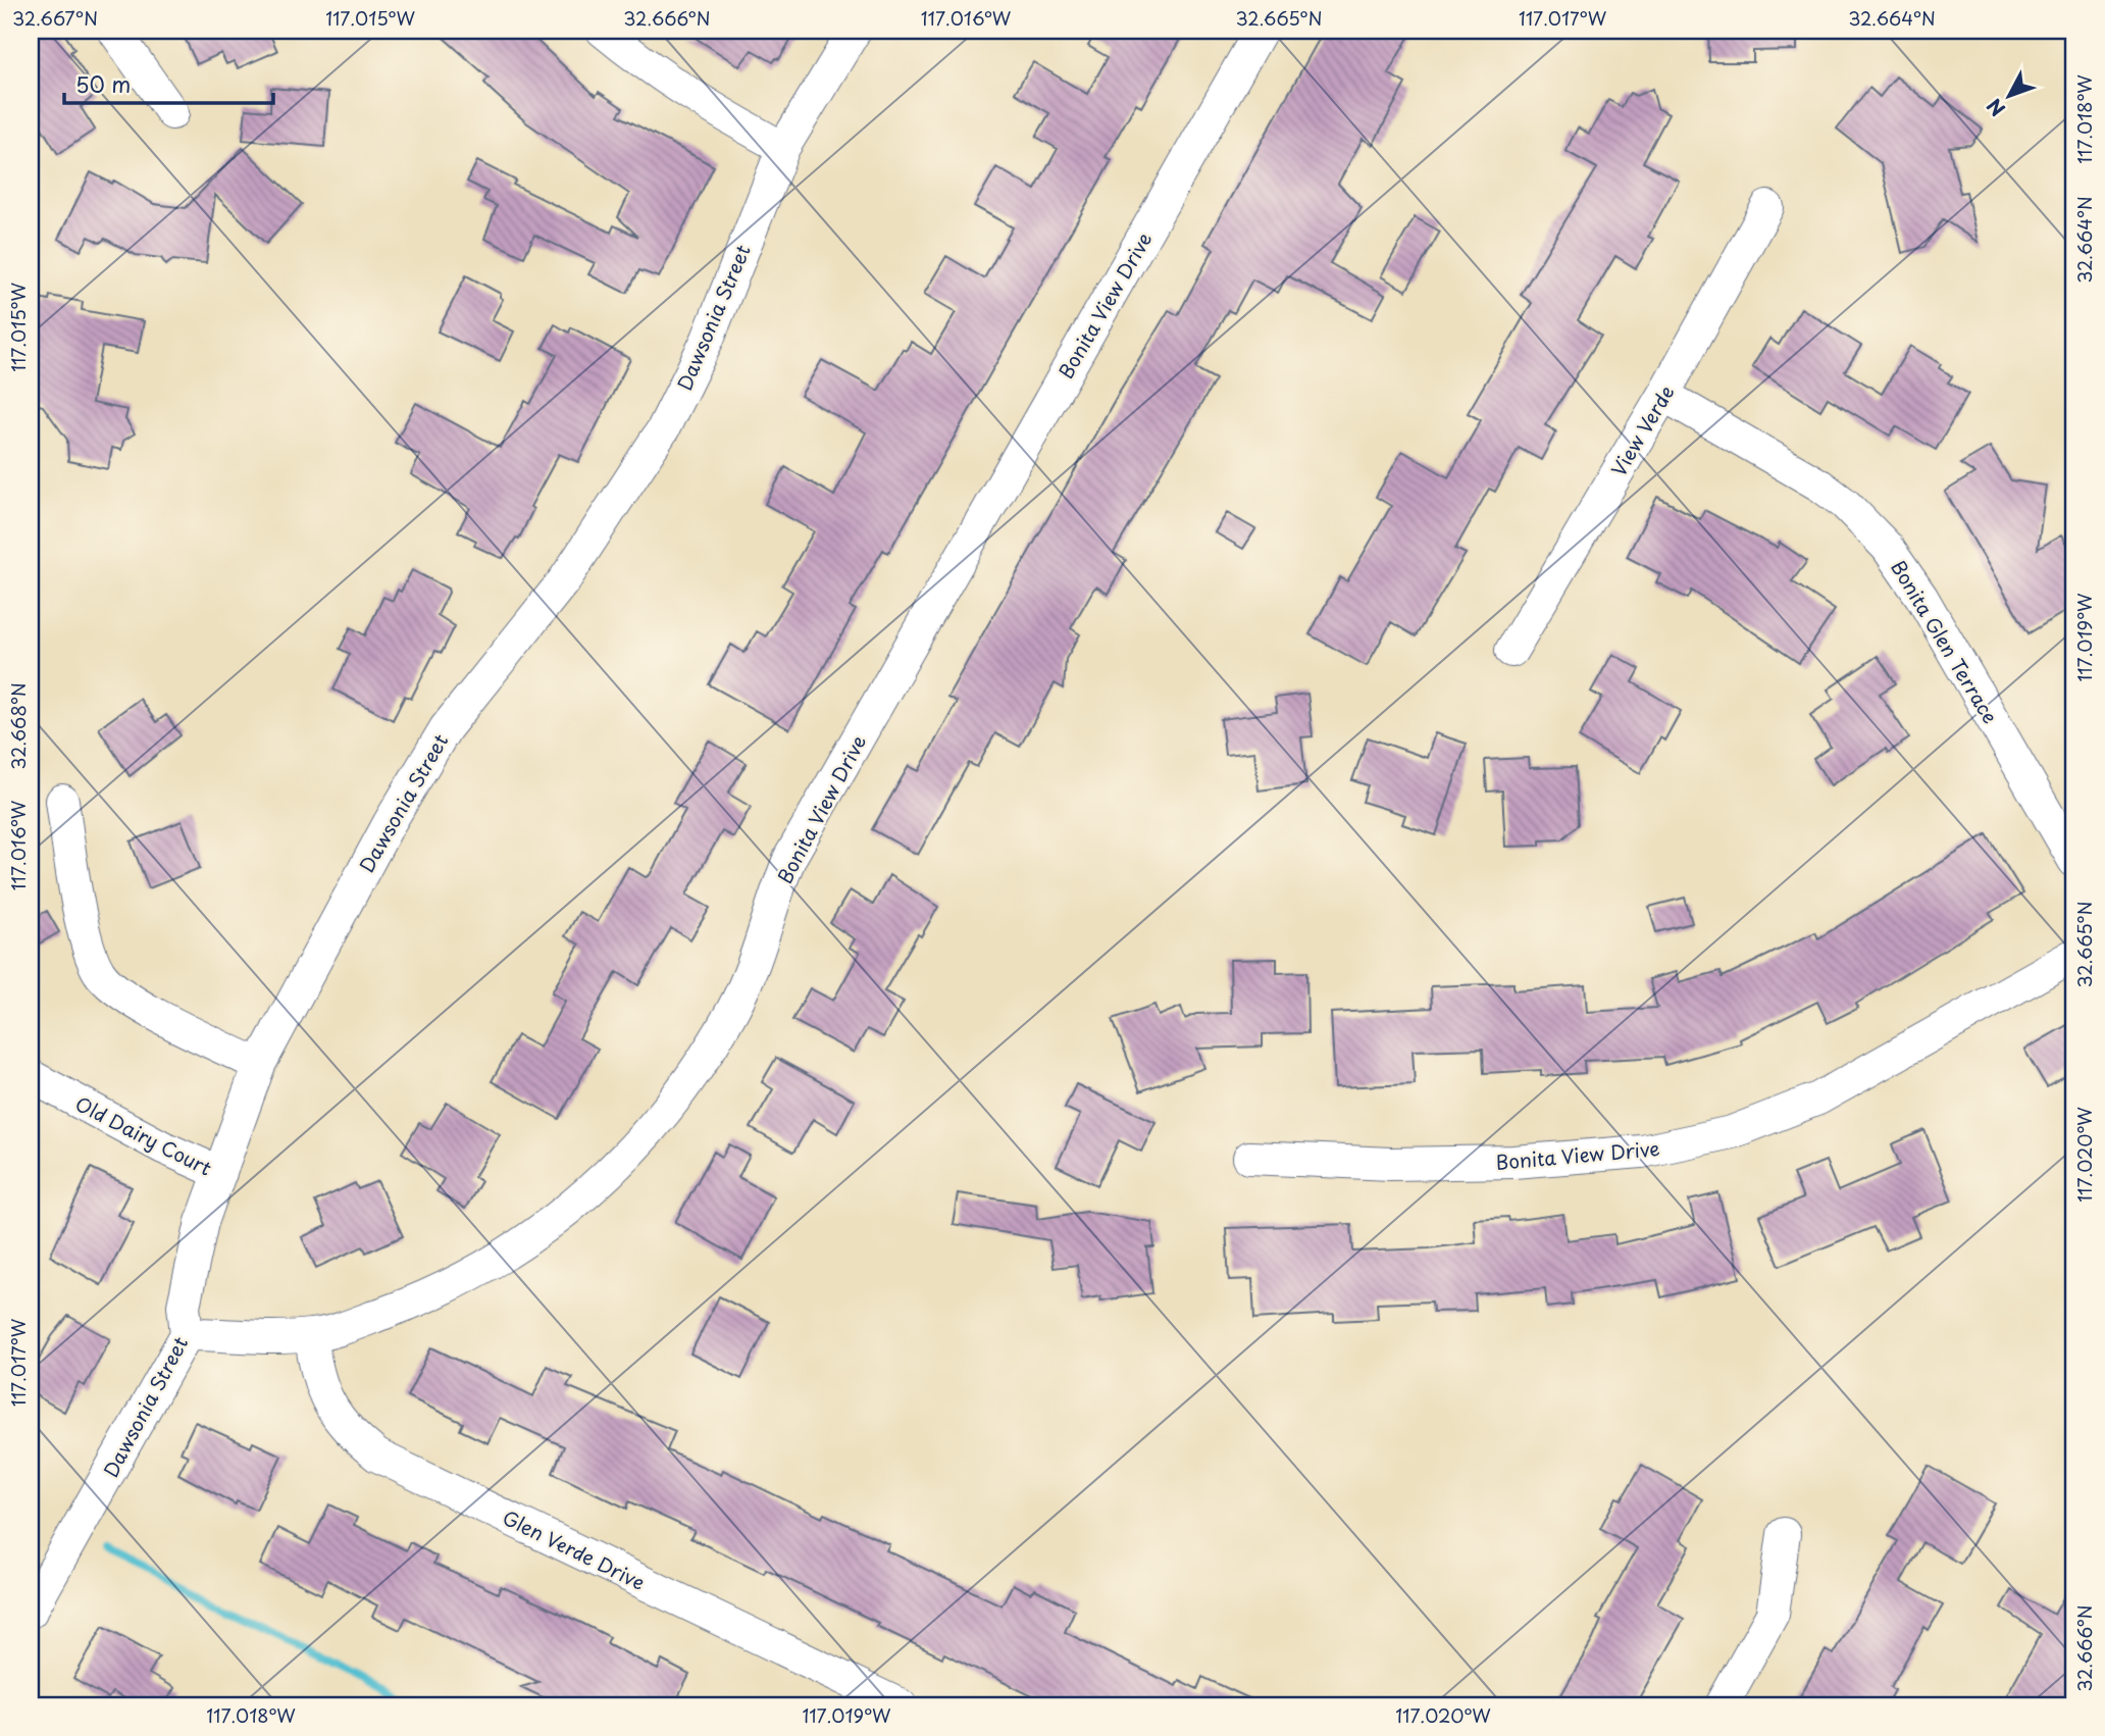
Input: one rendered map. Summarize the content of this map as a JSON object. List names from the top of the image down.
{
  "streets": {
    "street": [
      "Bonita View Drive",
      "Dawsonia Street",
      "View Verde",
      "Bonita Glen Terrace",
      "Old Dairy Court",
      "Glen Verde Drive"
    ]
  },
  "crossings": [
    ["Bonita View Drive", "Dawsonia Street"],
    ["Bonita View Drive", "Glen Verde Drive"],
    ["Dawsonia Street", "Old Dairy Court"],
    ["View Verde", "Bonita Glen Terrace"]
  ],
  "scale_bar": "50 m",
  "north": "bottom left",
  "coordinates": [
    "32.667°N",
    "117.015°W",
    "32.666°N",
    "117.016°W",
    "32.665°N",
    "117.017°W",
    "32.664°N",
    "117.018°W",
    "117.019°W",
    "32.668°N",
    "117.020°W"
  ]
}
